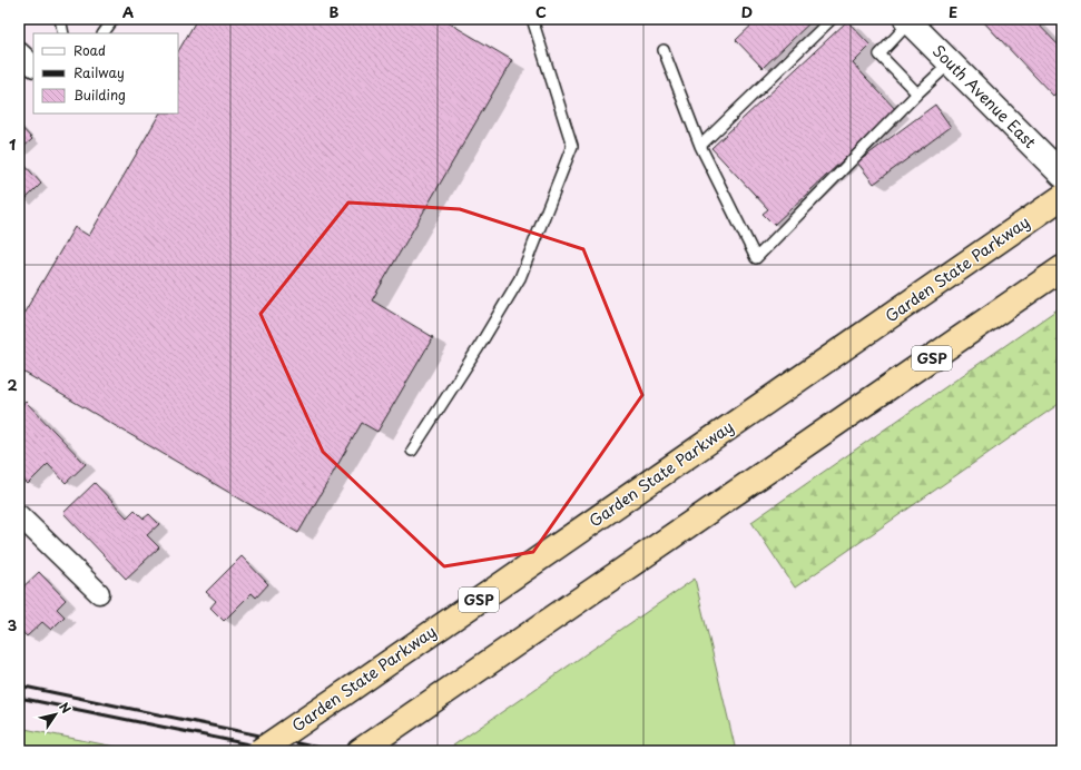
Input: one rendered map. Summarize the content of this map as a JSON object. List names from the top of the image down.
{
  "streets": {
    "highway": ["Garden State Parkway", "GSP"],
    "main road": ["South Avenue East"]
  },
  "legend": ["Road", "Railway", "Building"],
  "north": "top right",
  "grid": {
    "columns": [
      "A",
      "B",
      "C",
      "D",
      "E"
    ],
    "rows": ["1", "2", "3"]
  }
}
